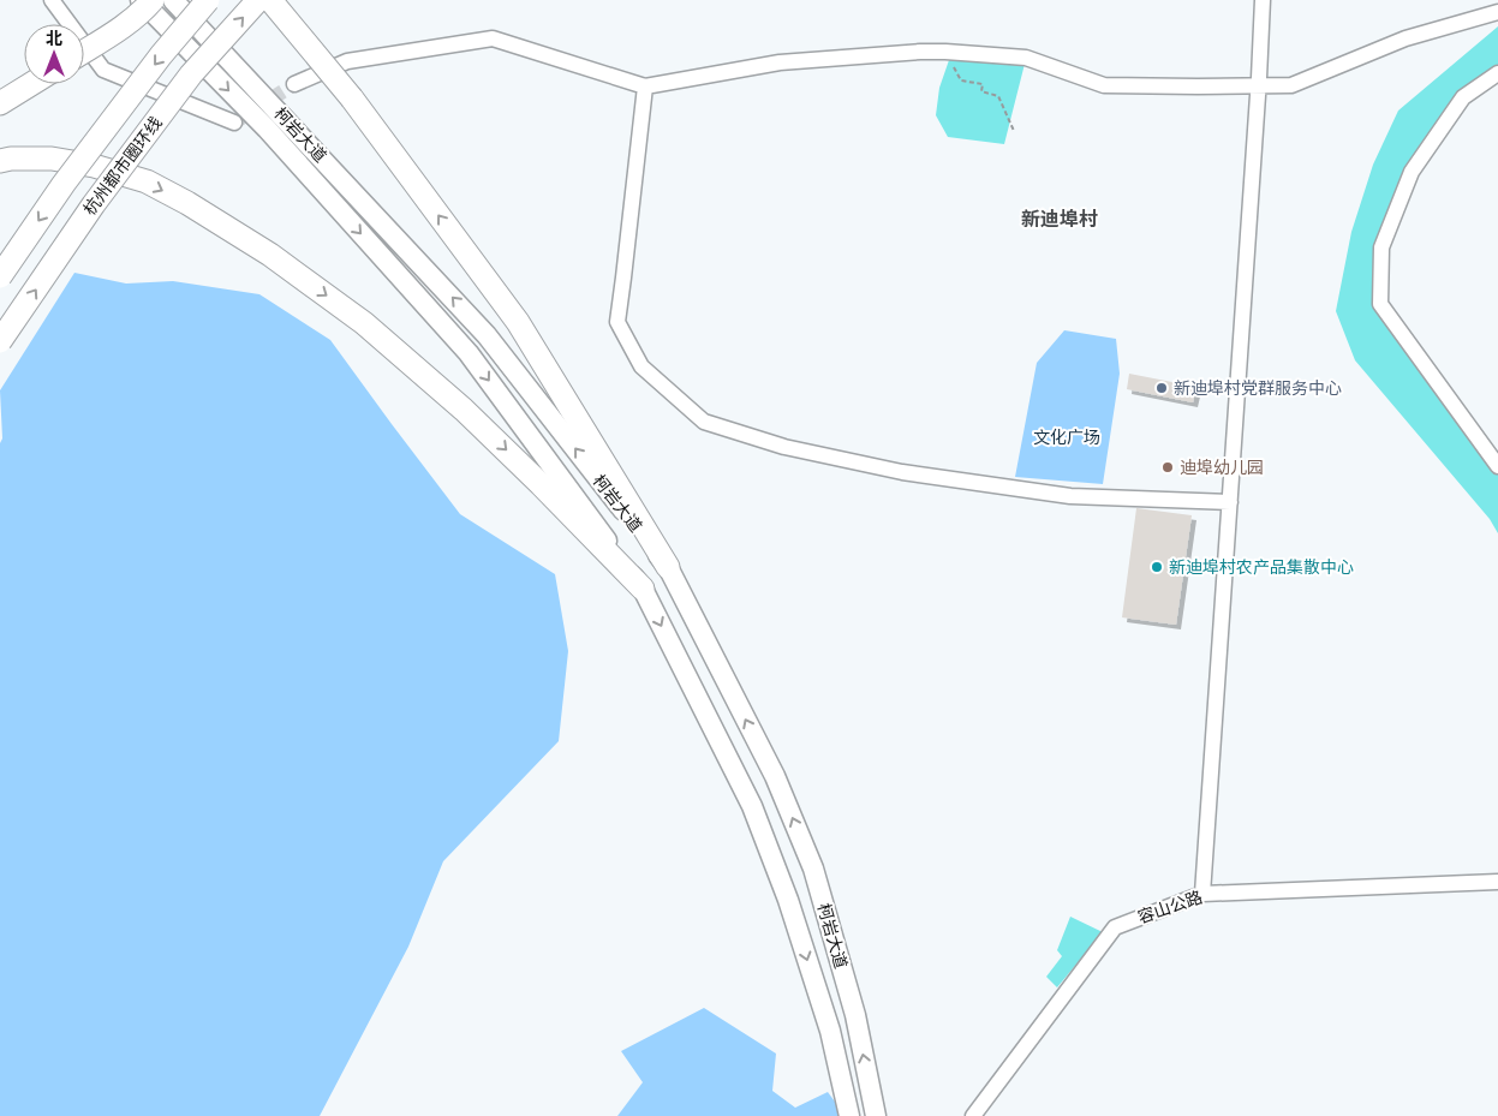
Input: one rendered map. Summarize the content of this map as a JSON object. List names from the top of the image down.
{
  "streets": {
    "highway": ["杭州都市圈环线"],
    "main road": ["柯岩大道"],
    "street": ["容山公路"]
  },
  "districts": ["新迪埠村"],
  "parks": ["文化广场"],
  "places": ["新迪埠村党群服务中心", "迪埠幼儿园", "新迪埠村农产品集散中心"],
  "north": "top"
}
